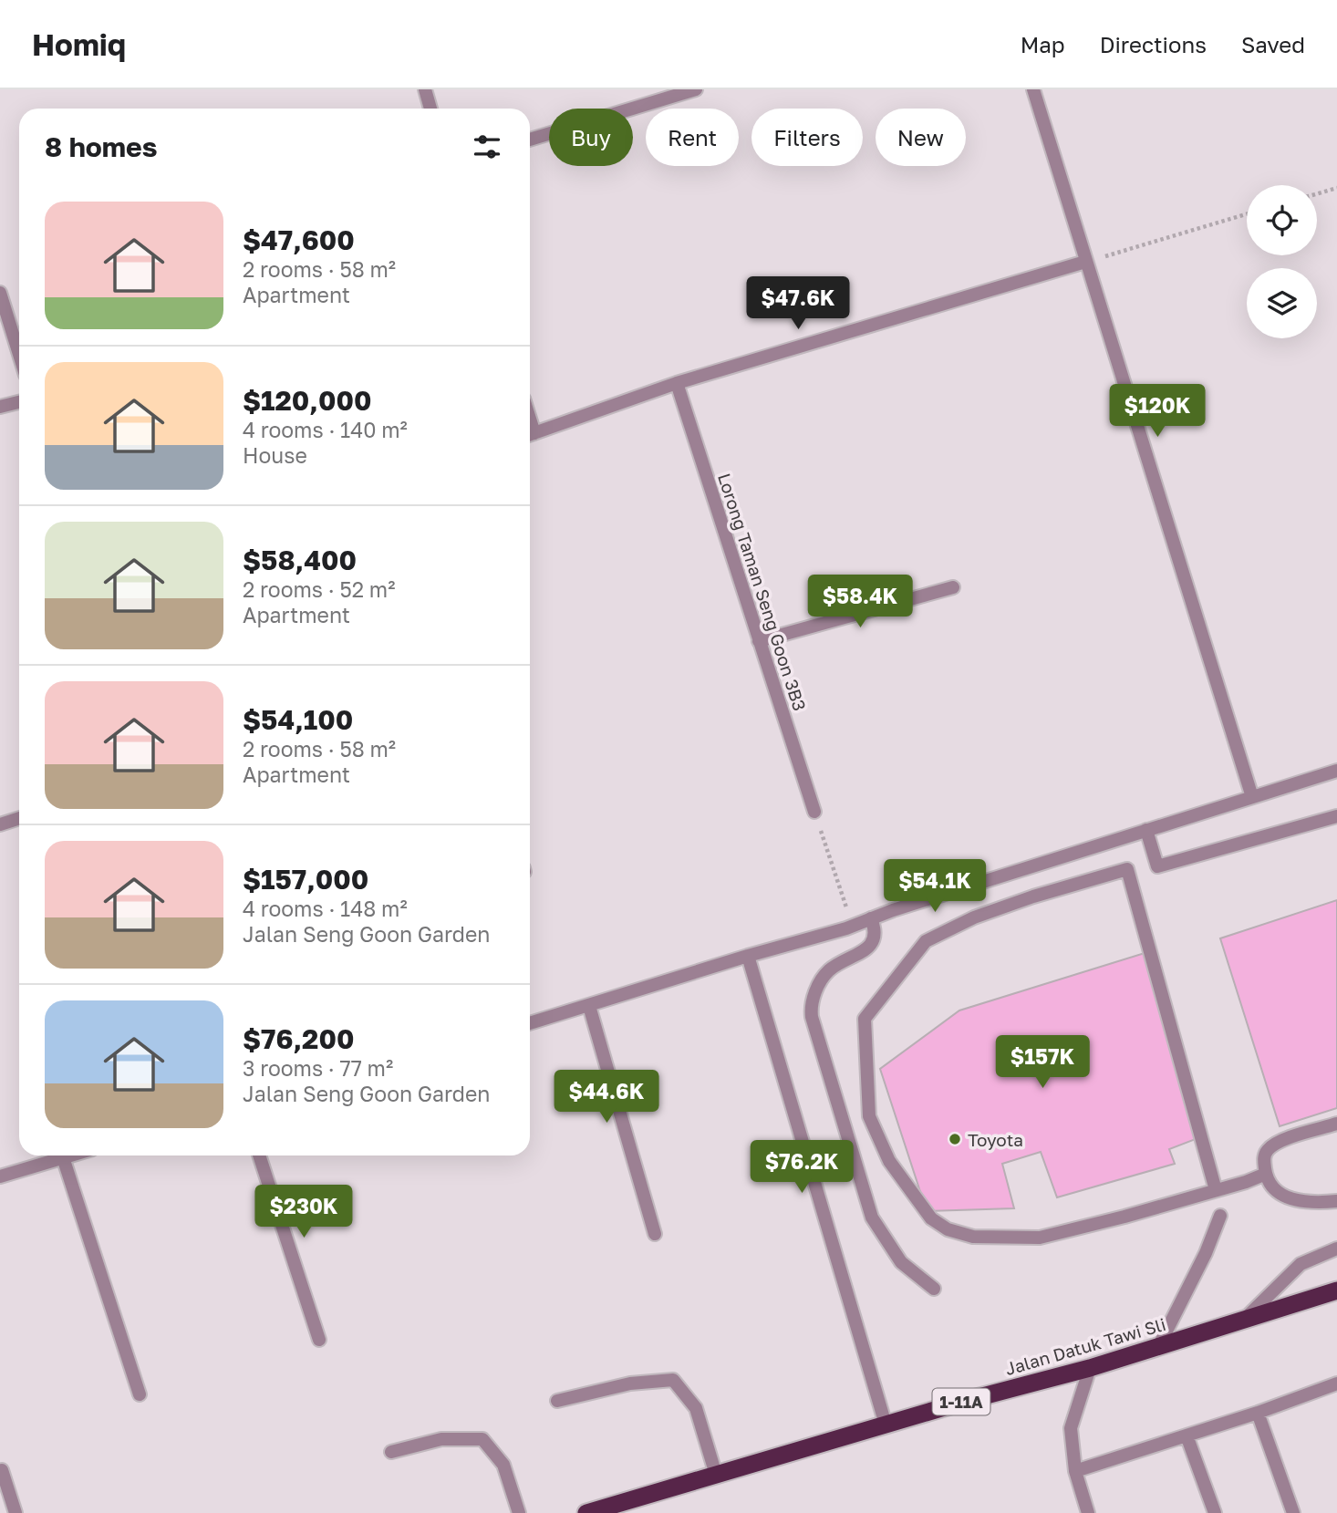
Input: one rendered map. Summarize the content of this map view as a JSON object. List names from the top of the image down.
{
  "streets": {
    "highway": ["Jalan Datuk Tawi Sli", "1-11A"],
    "street": ["Lorong Taman Seng Goon 3B3"]
  },
  "places": ["Toyota"],
  "page": {
    "header": "Homiq",
    "nav": ["Map", "Directions", "Saved"],
    "chip": [
      "Buy",
      "Rent",
      "Filters",
      "New"
    ],
    "heading": "8 homes",
    "list": [
      {
        "name": "$47,600",
        "note": "2 rooms · 58 m² · Apartment"
      },
      {
        "name": "$120,000",
        "note": "4 rooms · 140 m² · House"
      },
      {
        "name": "$58,400",
        "note": "2 rooms · 52 m² · Apartment"
      },
      {
        "name": "$54,100",
        "note": "2 rooms · 58 m² · Apartment"
      },
      {
        "name": "$157,000",
        "note": "4 rooms · 148 m² · Jalan Seng Goon Garden"
      },
      {
        "name": "$76,200",
        "note": "3 rooms · 77 m² · Jalan Seng Goon Garden"
      }
    ],
    "price": [
      "$47.6K",
      "$120K",
      "$58.4K",
      "$54.1K",
      "$157K",
      "$44.6K",
      "$76.2K",
      "$230K"
    ]
  }
}
